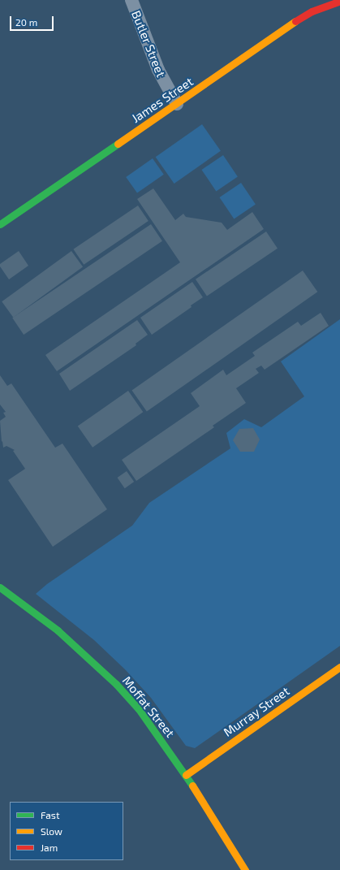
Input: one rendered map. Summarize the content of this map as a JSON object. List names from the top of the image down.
{
  "streets": {
    "street": [
      "Butler Street",
      "James Street",
      "Moffat Street",
      "Murray Street"
    ]
  },
  "crossings": [
    ["Butler Street", "James Street"],
    ["Moffat Street", "Murray Street"]
  ],
  "legend": ["Fast", "Slow", "Jam"],
  "scale_bar": "20 m"
}
